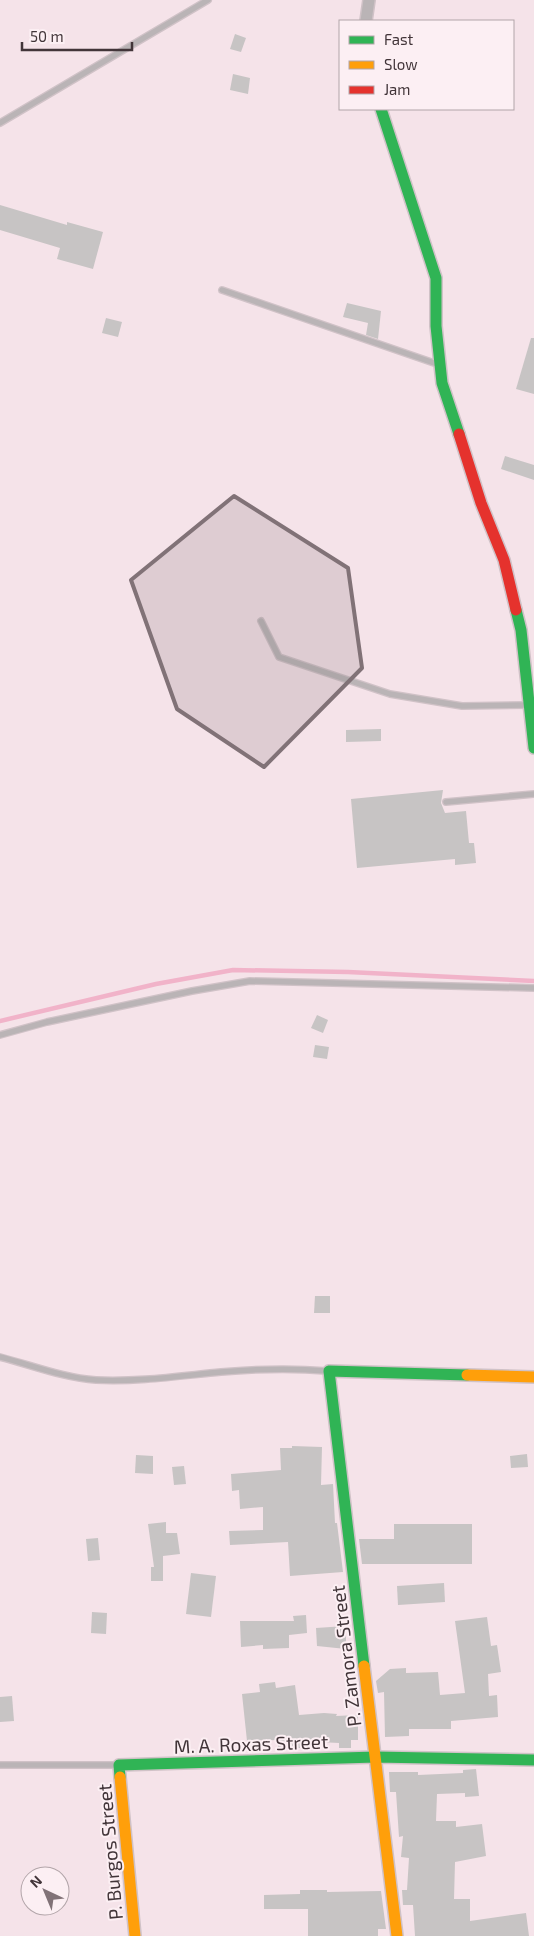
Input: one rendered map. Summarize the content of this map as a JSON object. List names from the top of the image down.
{
  "streets": {
    "street": ["P. Zamora Street", "M. A. Roxas Street", "P. Burgos Street"]
  },
  "crossings": [
    ["P. Zamora Street", "M. A. Roxas Street"],
    ["M. A. Roxas Street", "P. Burgos Street"]
  ],
  "legend": ["Fast", "Slow", "Jam"],
  "scale_bar": "50 m",
  "north": "top left"
}
